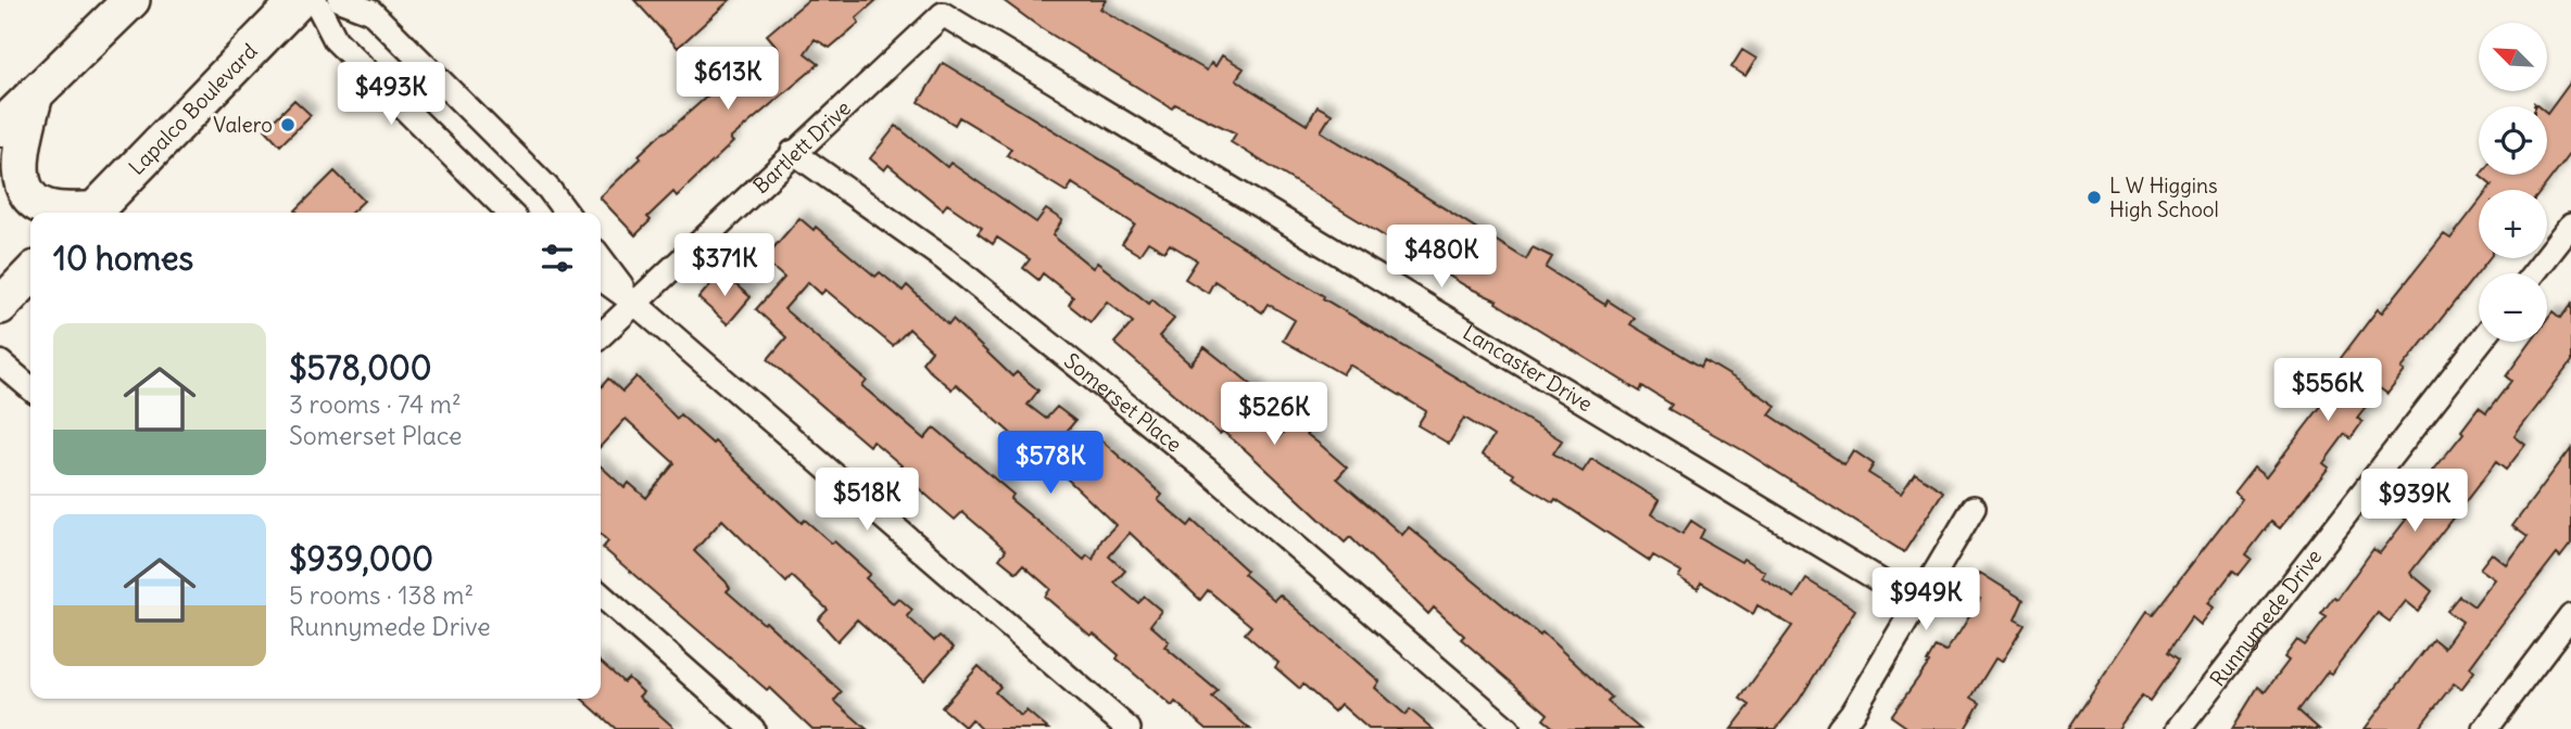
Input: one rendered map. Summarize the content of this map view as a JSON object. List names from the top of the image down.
{
  "streets": {
    "main road": ["Lapalco Boulevard"],
    "street": [
      "Bartlett Drive",
      "Lancaster Drive",
      "Somerset Place",
      "Runnymede Drive"
    ]
  },
  "crossings": [
    ["Bartlett Drive", "Lancaster Drive"],
    ["Bartlett Drive", "Somerset Place"]
  ],
  "places": ["Valero", "L W Higgins High School"],
  "north": "top left",
  "page": {
    "map_buttons": ["+", "−"],
    "price": [
      "$613K",
      "$493K",
      "$480K",
      "$371K",
      "$556K",
      "$526K",
      "$578K",
      "$518K",
      "$939K",
      "$949K"
    ],
    "heading": "10 homes",
    "list": [
      {
        "name": "$578,000",
        "note": "3 rooms · 74 m² · Somerset Place"
      },
      {
        "name": "$939,000",
        "note": "5 rooms · 138 m² · Runnymede Drive"
      }
    ]
  }
}
